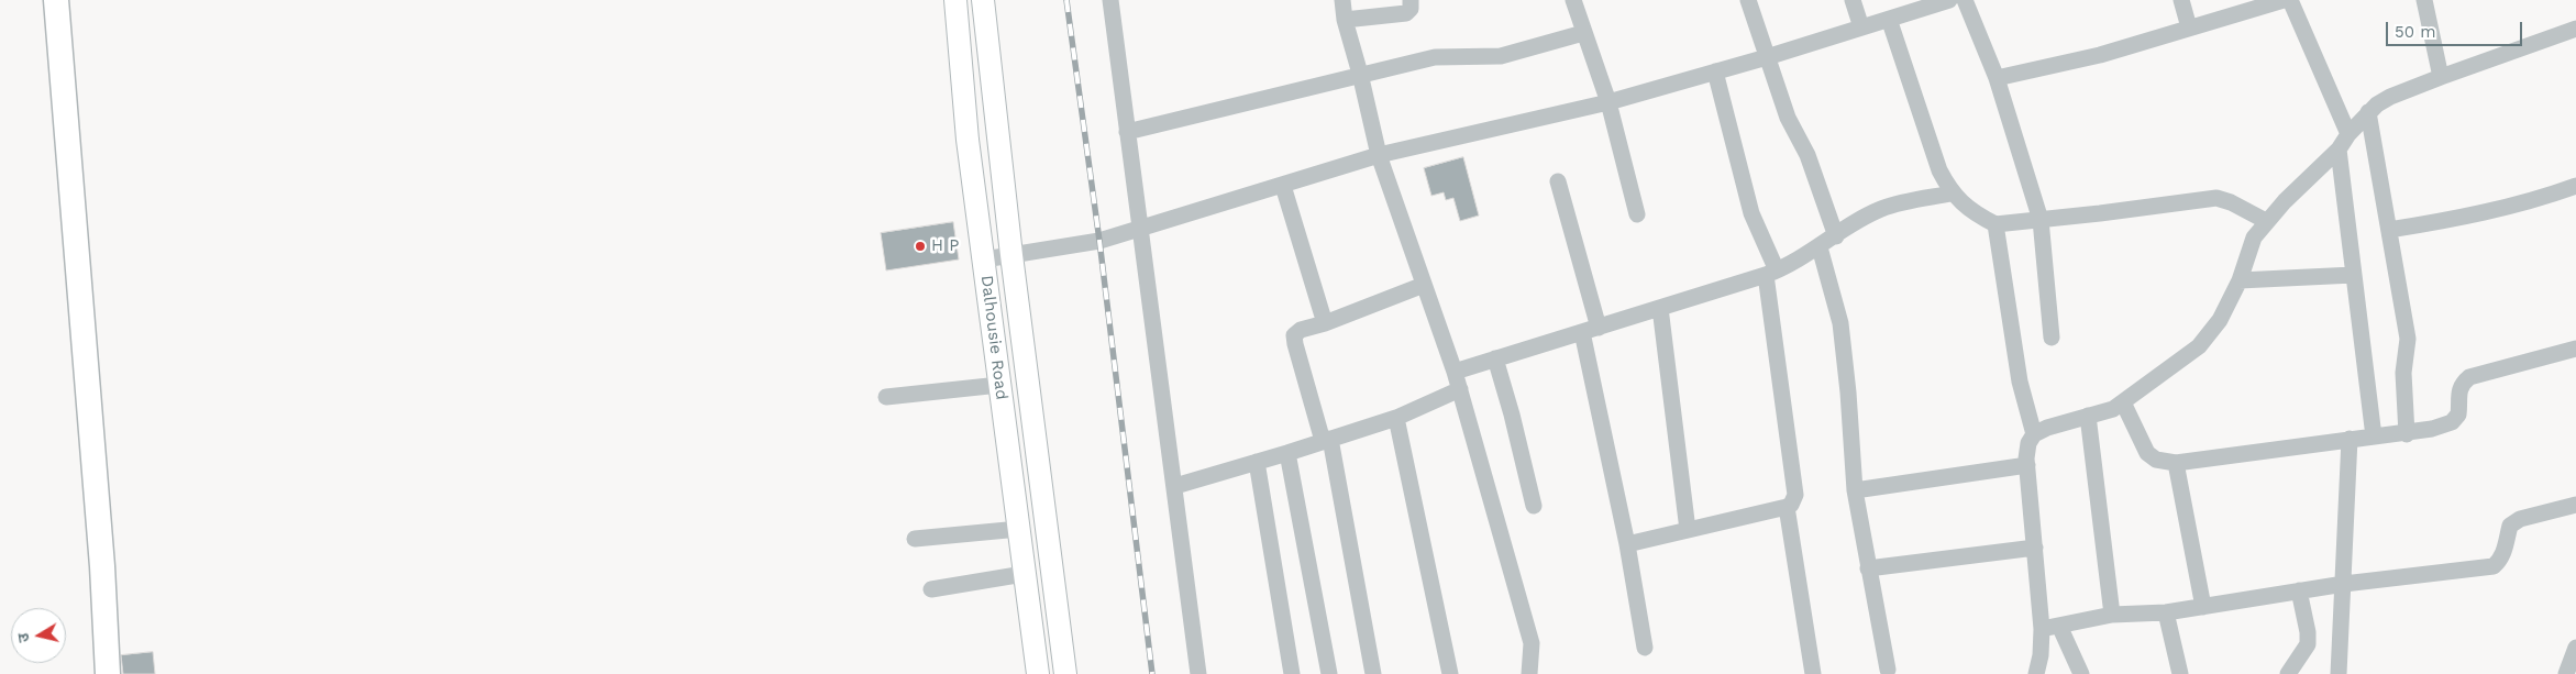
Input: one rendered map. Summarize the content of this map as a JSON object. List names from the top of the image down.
{
  "streets": {
    "street": ["Dalhousie Road"]
  },
  "places": ["H P"],
  "scale_bar": "50 m",
  "north": "left"
}
